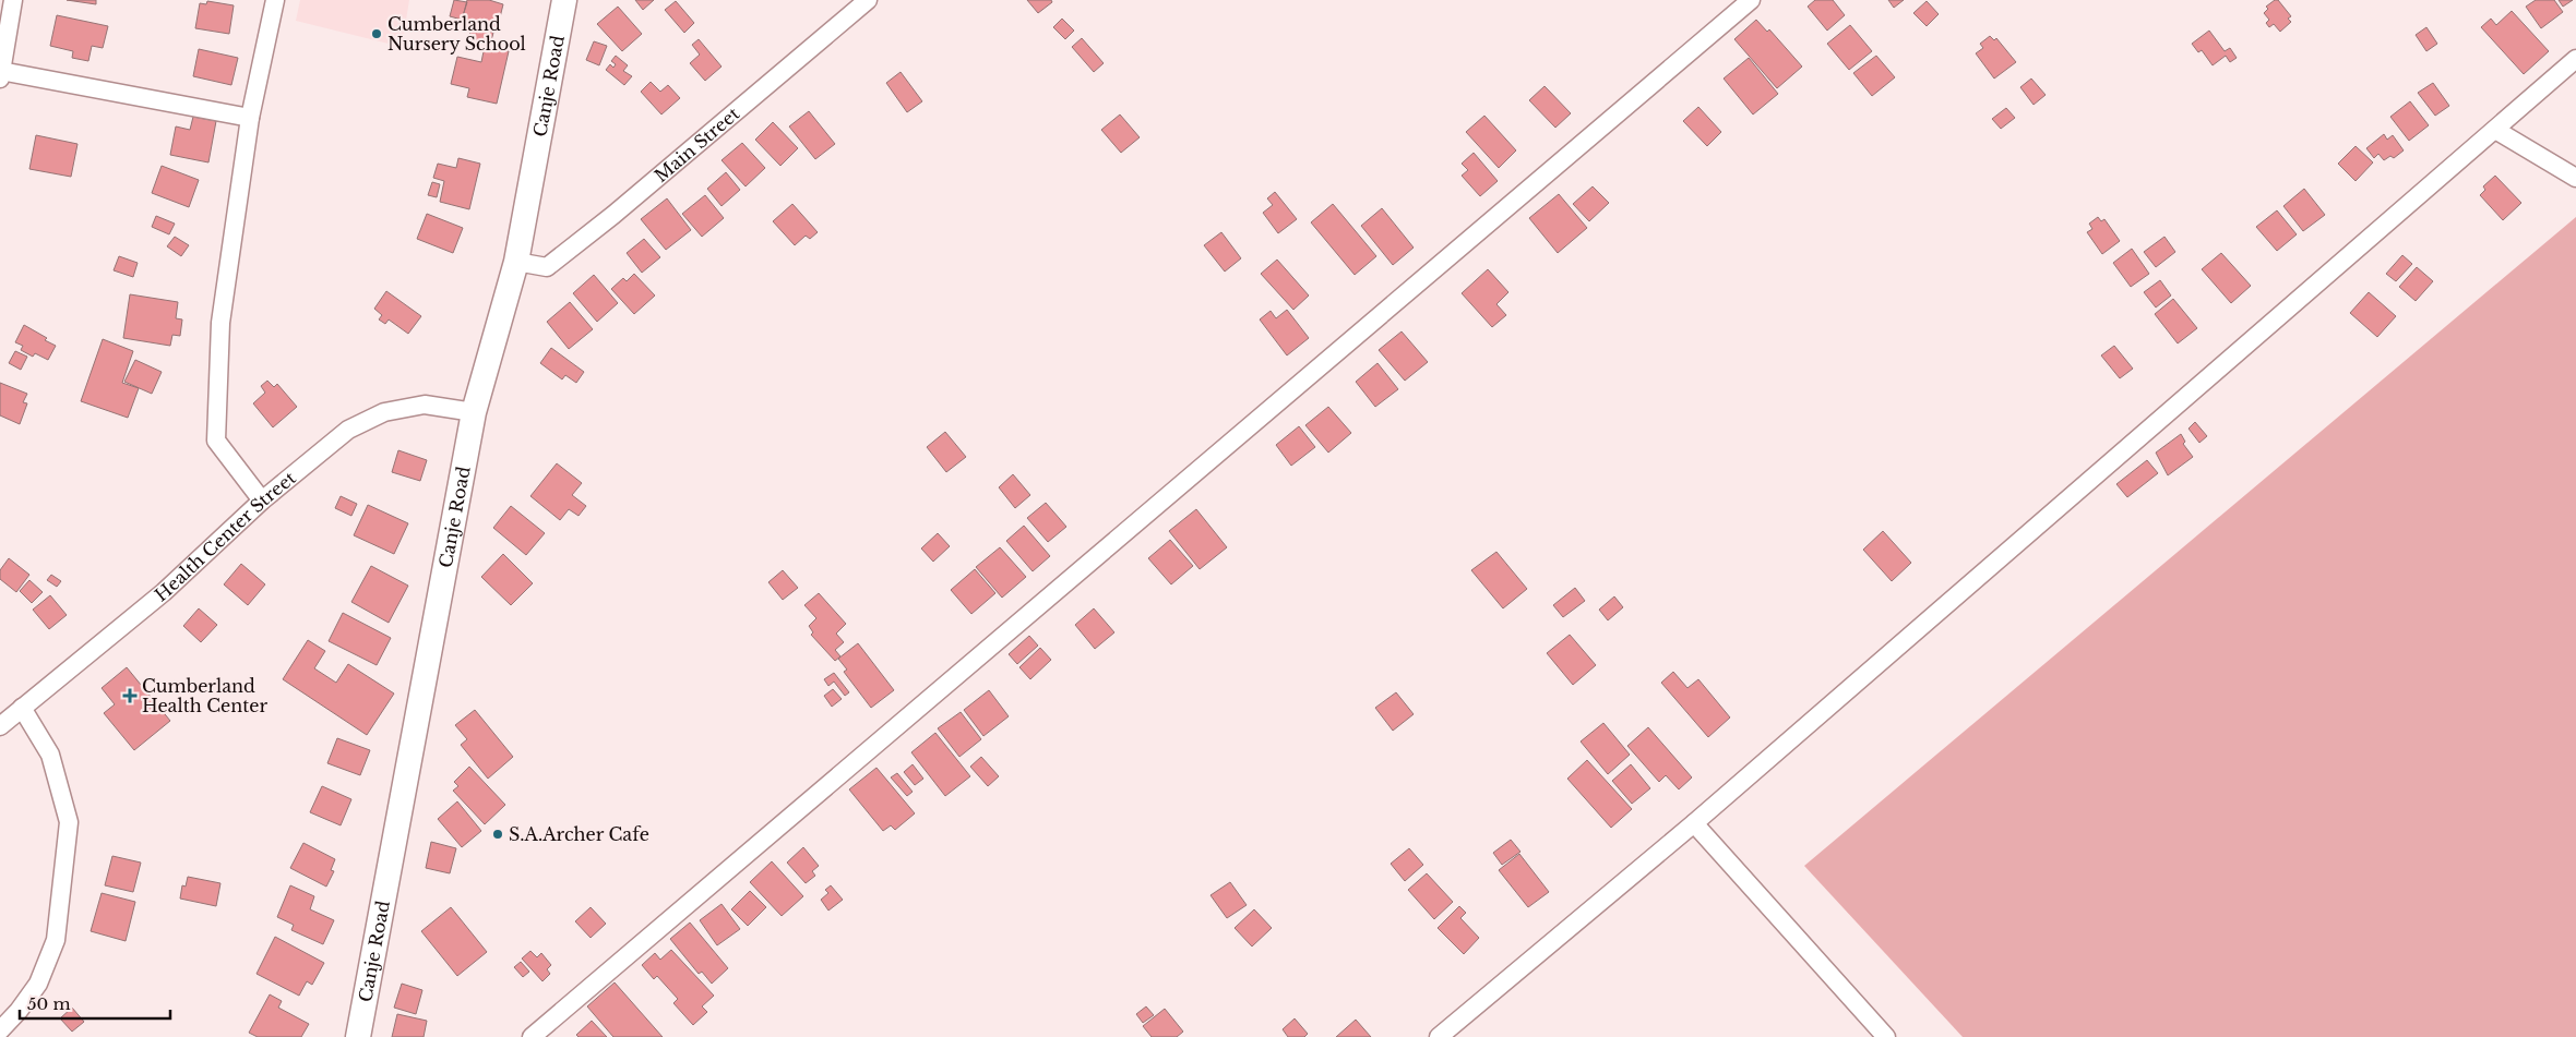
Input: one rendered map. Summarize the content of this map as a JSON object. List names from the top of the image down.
{
  "streets": {
    "street": ["Canje Road", "Main Street", "Health Center Street"]
  },
  "crossings": [
    ["Canje Road", "Main Street"],
    ["Canje Road", "Health Center Street"]
  ],
  "places": {
    "other": ["Cumberland Nursery School", "S.A.Archer Cafe"],
    "health": ["Cumberland Health Center"]
  },
  "scale_bar": "50 m"
}
